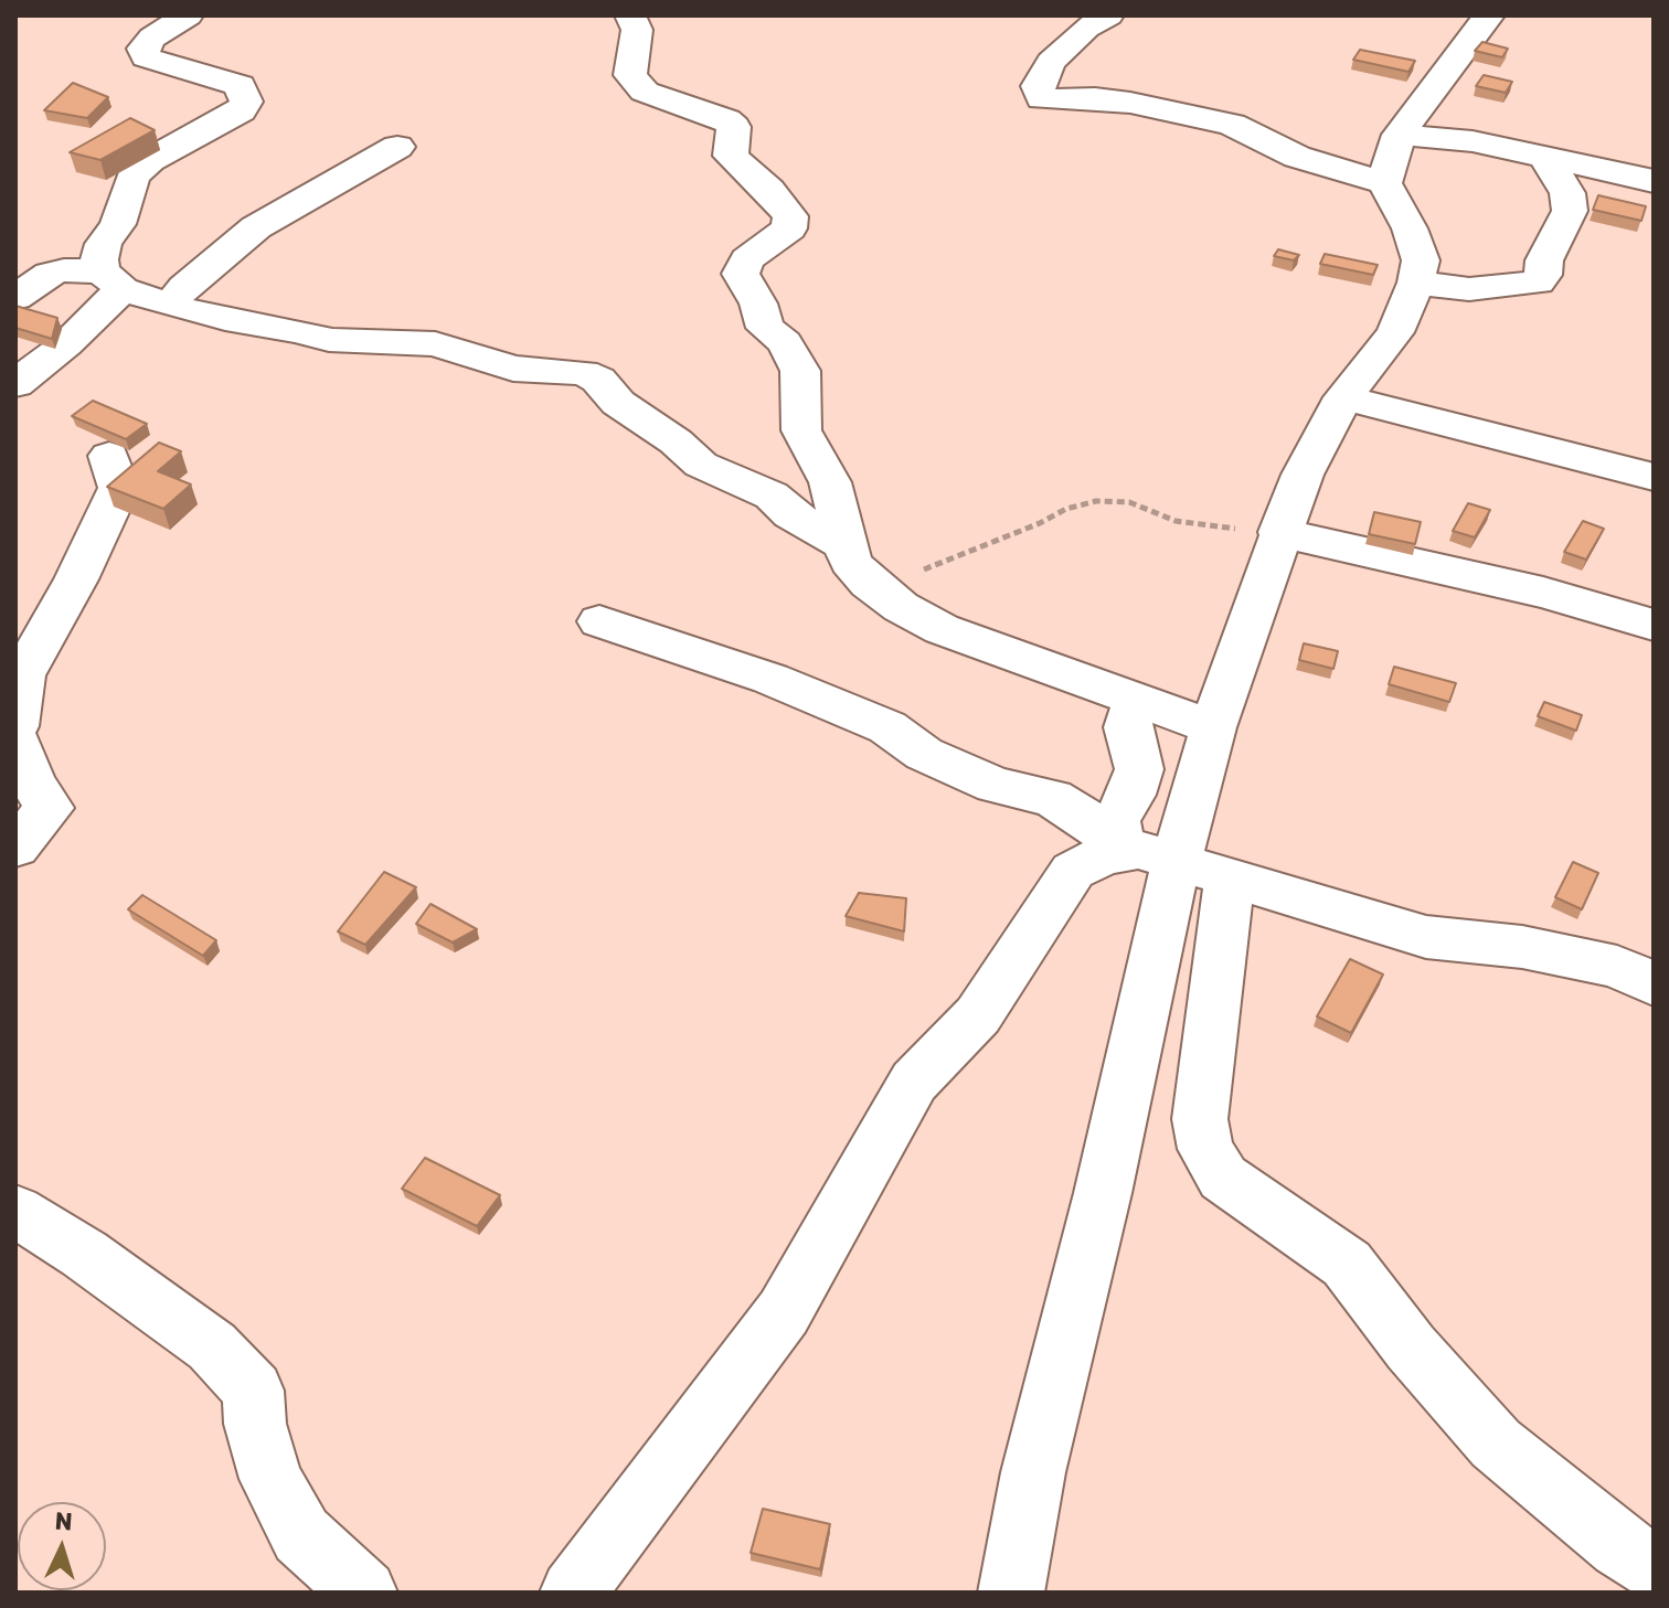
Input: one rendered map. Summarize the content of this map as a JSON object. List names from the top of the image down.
{
  "north": "top"
}
